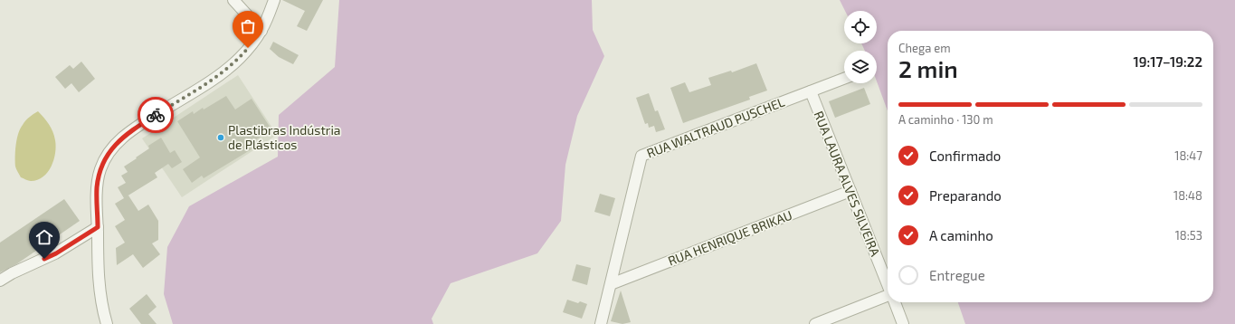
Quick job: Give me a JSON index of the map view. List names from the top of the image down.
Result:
{
  "streets": {
    "street": ["RUA WALTRAUD PUSCHEL", "RUA LAURA ALVES SILVEIRA", "RUA HENRIQUE BRIKAU"]
  },
  "crossings": [
    ["RUA WALTRAUD PUSCHEL", "RUA LAURA ALVES SILVEIRA"],
    ["RUA WALTRAUD PUSCHEL", "RUA HENRIQUE BRIKAU"],
    ["RUA LAURA ALVES SILVEIRA", "RUA HENRIQUE BRIKAU"]
  ],
  "places": ["Plastibras Indústria de Plásticos"],
  "page": {
    "heading": ["2 min", "Chega em", "19:17–19:22"],
    "bar": "A caminho · 130 m",
    "list": [
      ["Confirmado", "18:47"],
      ["Preparando", "18:48"],
      ["A caminho", "18:53"],
      "Entregue"
    ]
  }
}
